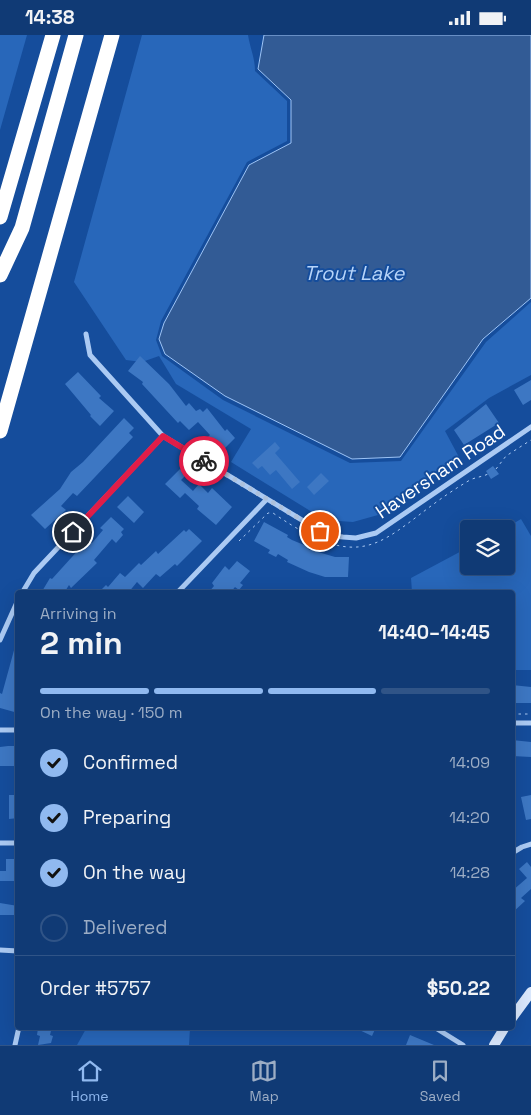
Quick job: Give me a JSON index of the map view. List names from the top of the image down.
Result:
{
  "streets": {
    "street": ["Haversham Road"]
  },
  "water": ["Trout Lake"],
  "page": {
    "status": "14:38",
    "heading": ["2 min", "Arriving in", "14:40–14:45"],
    "panel": ["Order #5757", "$50.22"],
    "bar": "On the way · 150 m",
    "list": [
      ["Confirmed", "14:09"],
      ["Preparing", "14:20"],
      ["On the way", "14:28"],
      "Delivered"
    ],
    "tabs": ["Home", "Map", "Saved"]
  }
}
